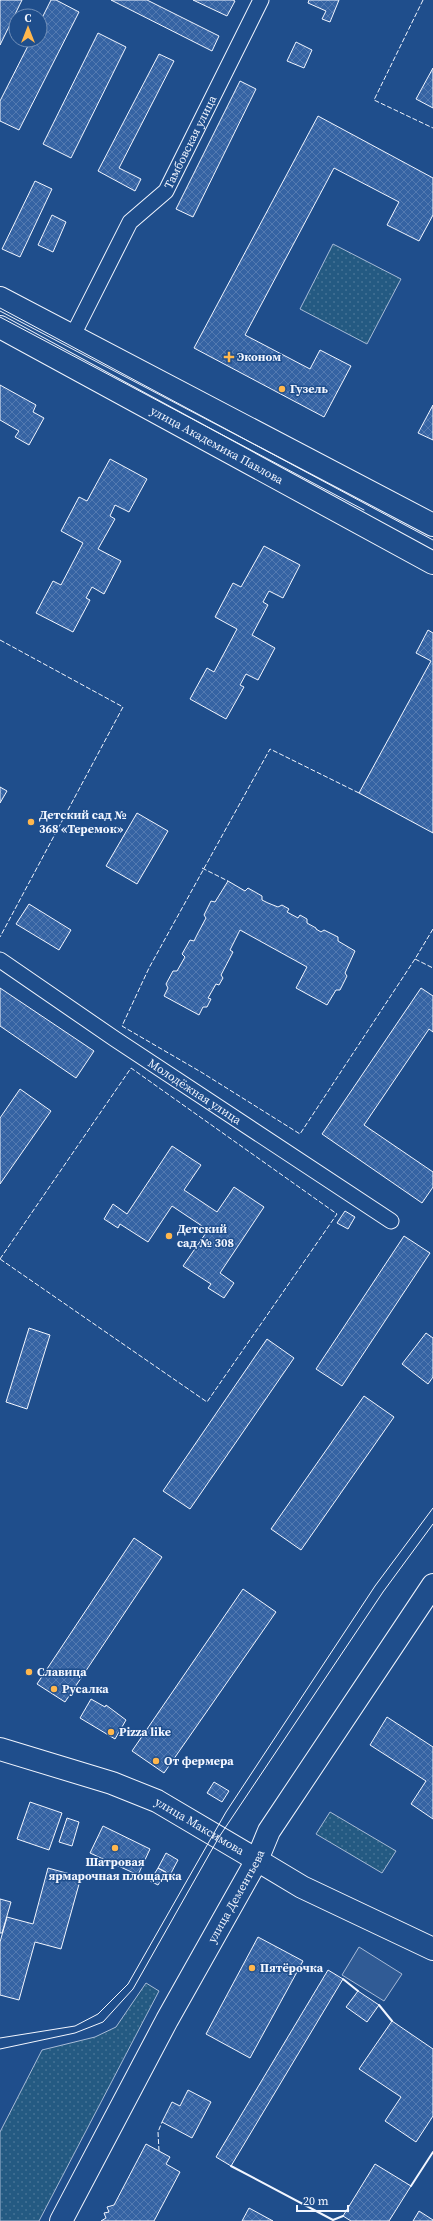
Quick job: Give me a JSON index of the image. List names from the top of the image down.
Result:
{
  "streets": {
    "main road": ["улица Академика Павлова", "улица Максимова", "улица Дементьева"],
    "street": ["Тамбовская улица", "Молодёжная улица"]
  },
  "crossings": [
    ["улица Максимова", "улица Дементьева"]
  ],
  "places": {
    "health": ["Эконом"],
    "other": [
      "Гузель",
      "Детский сад № 368 «Теремок»",
      "Детский сад № 308",
      "Славица",
      "Русалка",
      "Pizza like",
      "От фермера",
      "Шатровая ярмарочная площадка",
      "Пятёрочка"
    ]
  },
  "scale_bar": "20 m",
  "north": "top"
}
